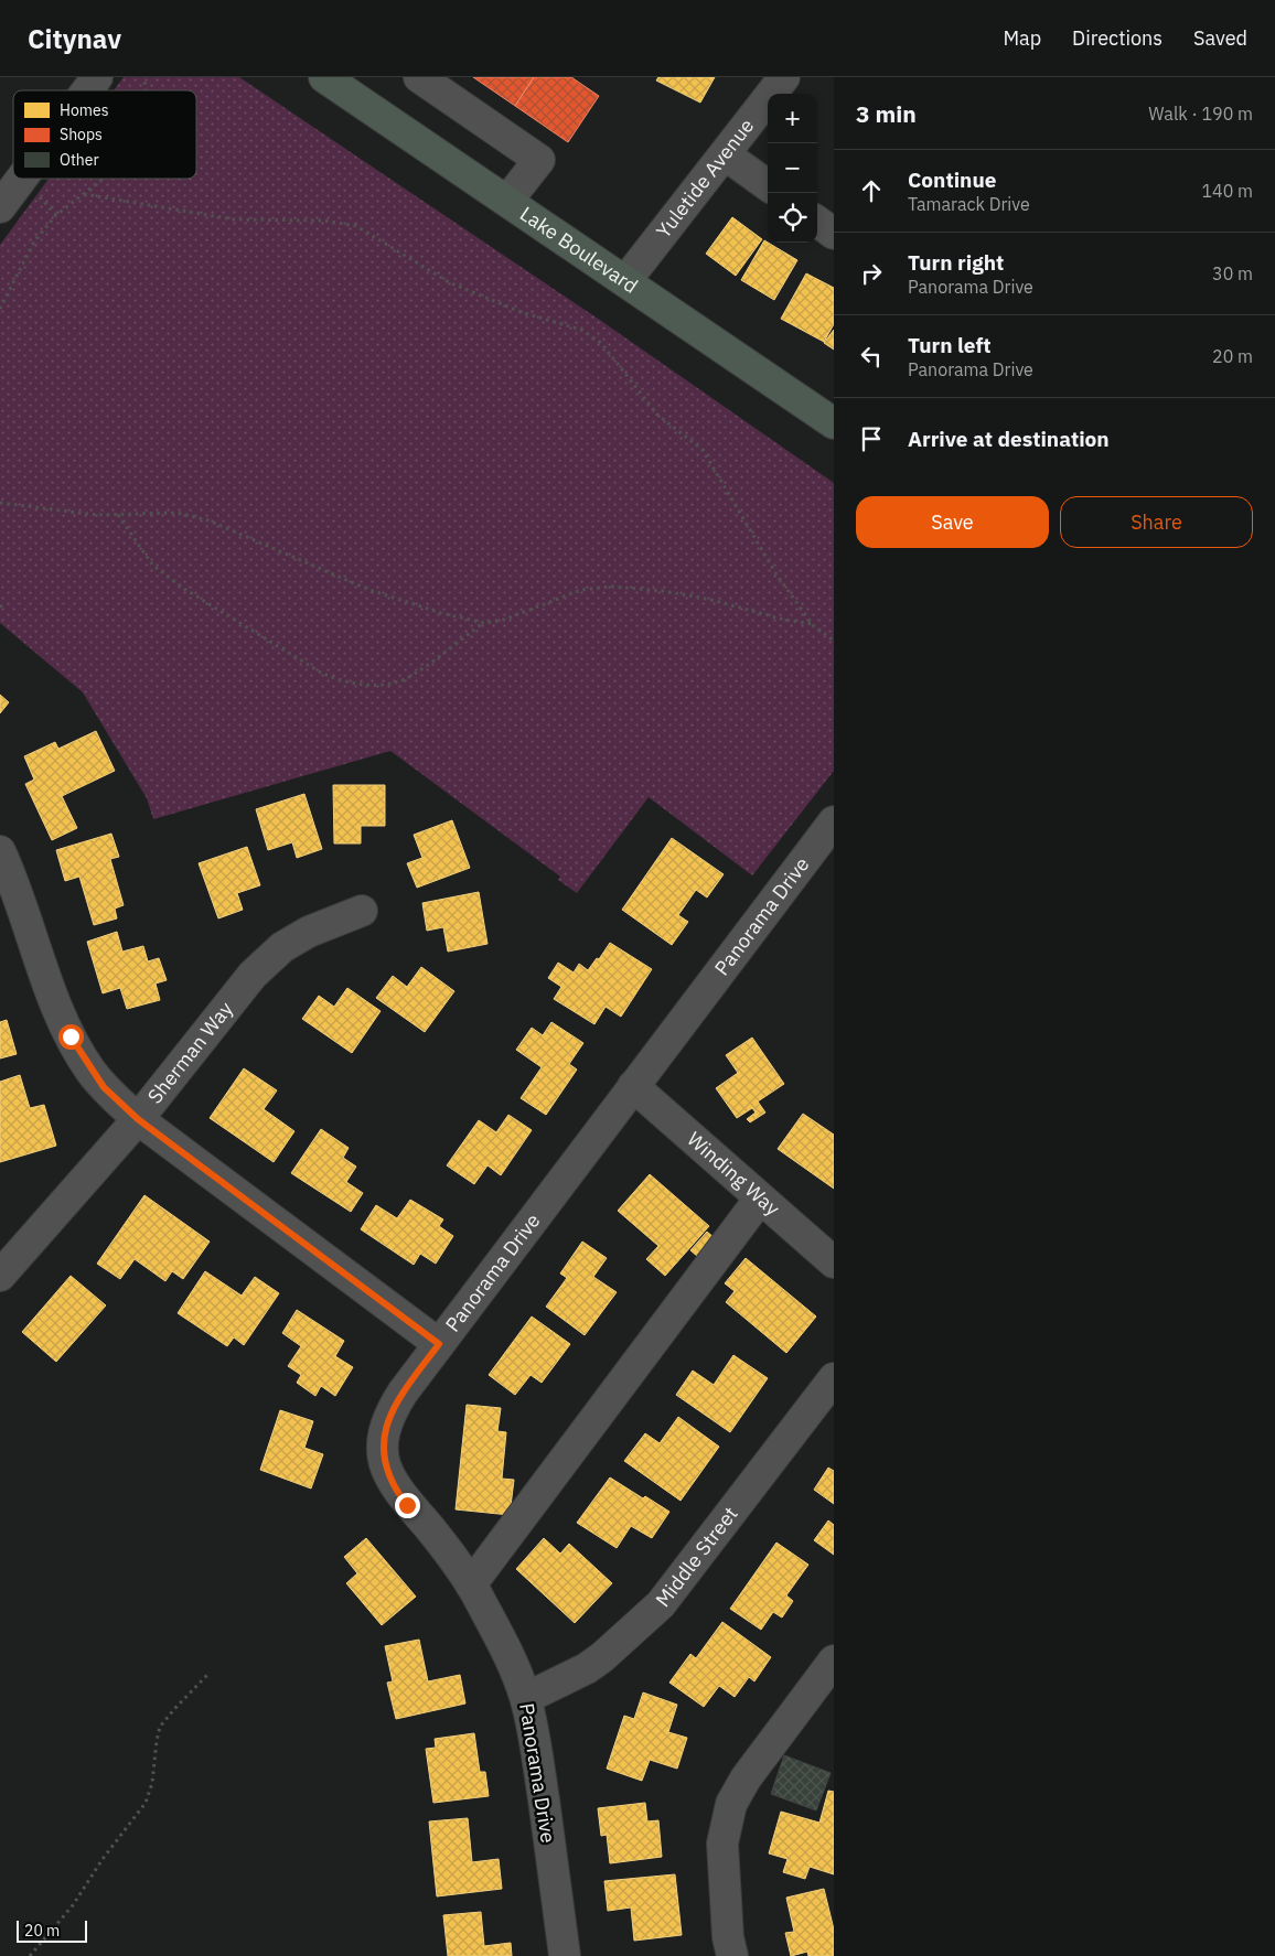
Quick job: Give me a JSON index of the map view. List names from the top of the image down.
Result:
{
  "streets": {
    "main road": ["Lake Boulevard"],
    "street": [
      "Yuletide Avenue",
      "Panorama Drive",
      "Sherman Way",
      "Winding Way",
      "Middle Street"
    ]
  },
  "crossings": [
    ["Yuletide Avenue", "Lake Boulevard"],
    ["Panorama Drive", "Winding Way"],
    ["Panorama Drive", "Middle Street"]
  ],
  "legend": ["Homes", "Shops", "Other"],
  "scale_bar": "20 m",
  "page": {
    "header": "Citynav",
    "nav": ["Map", "Directions", "Saved"],
    "heading": ["3 min", "Walk · 190 m"],
    "map_buttons": ["+", "−"],
    "list": [
      ["Continue", "Tamarack Drive", "140 m"],
      ["Turn right", "Panorama Drive", "30 m"],
      ["Turn left", "Panorama Drive", "20 m"],
      "Arrive at destination"
    ],
    "buttons": ["Save", "Share"],
    "scale": "20 m"
  }
}
